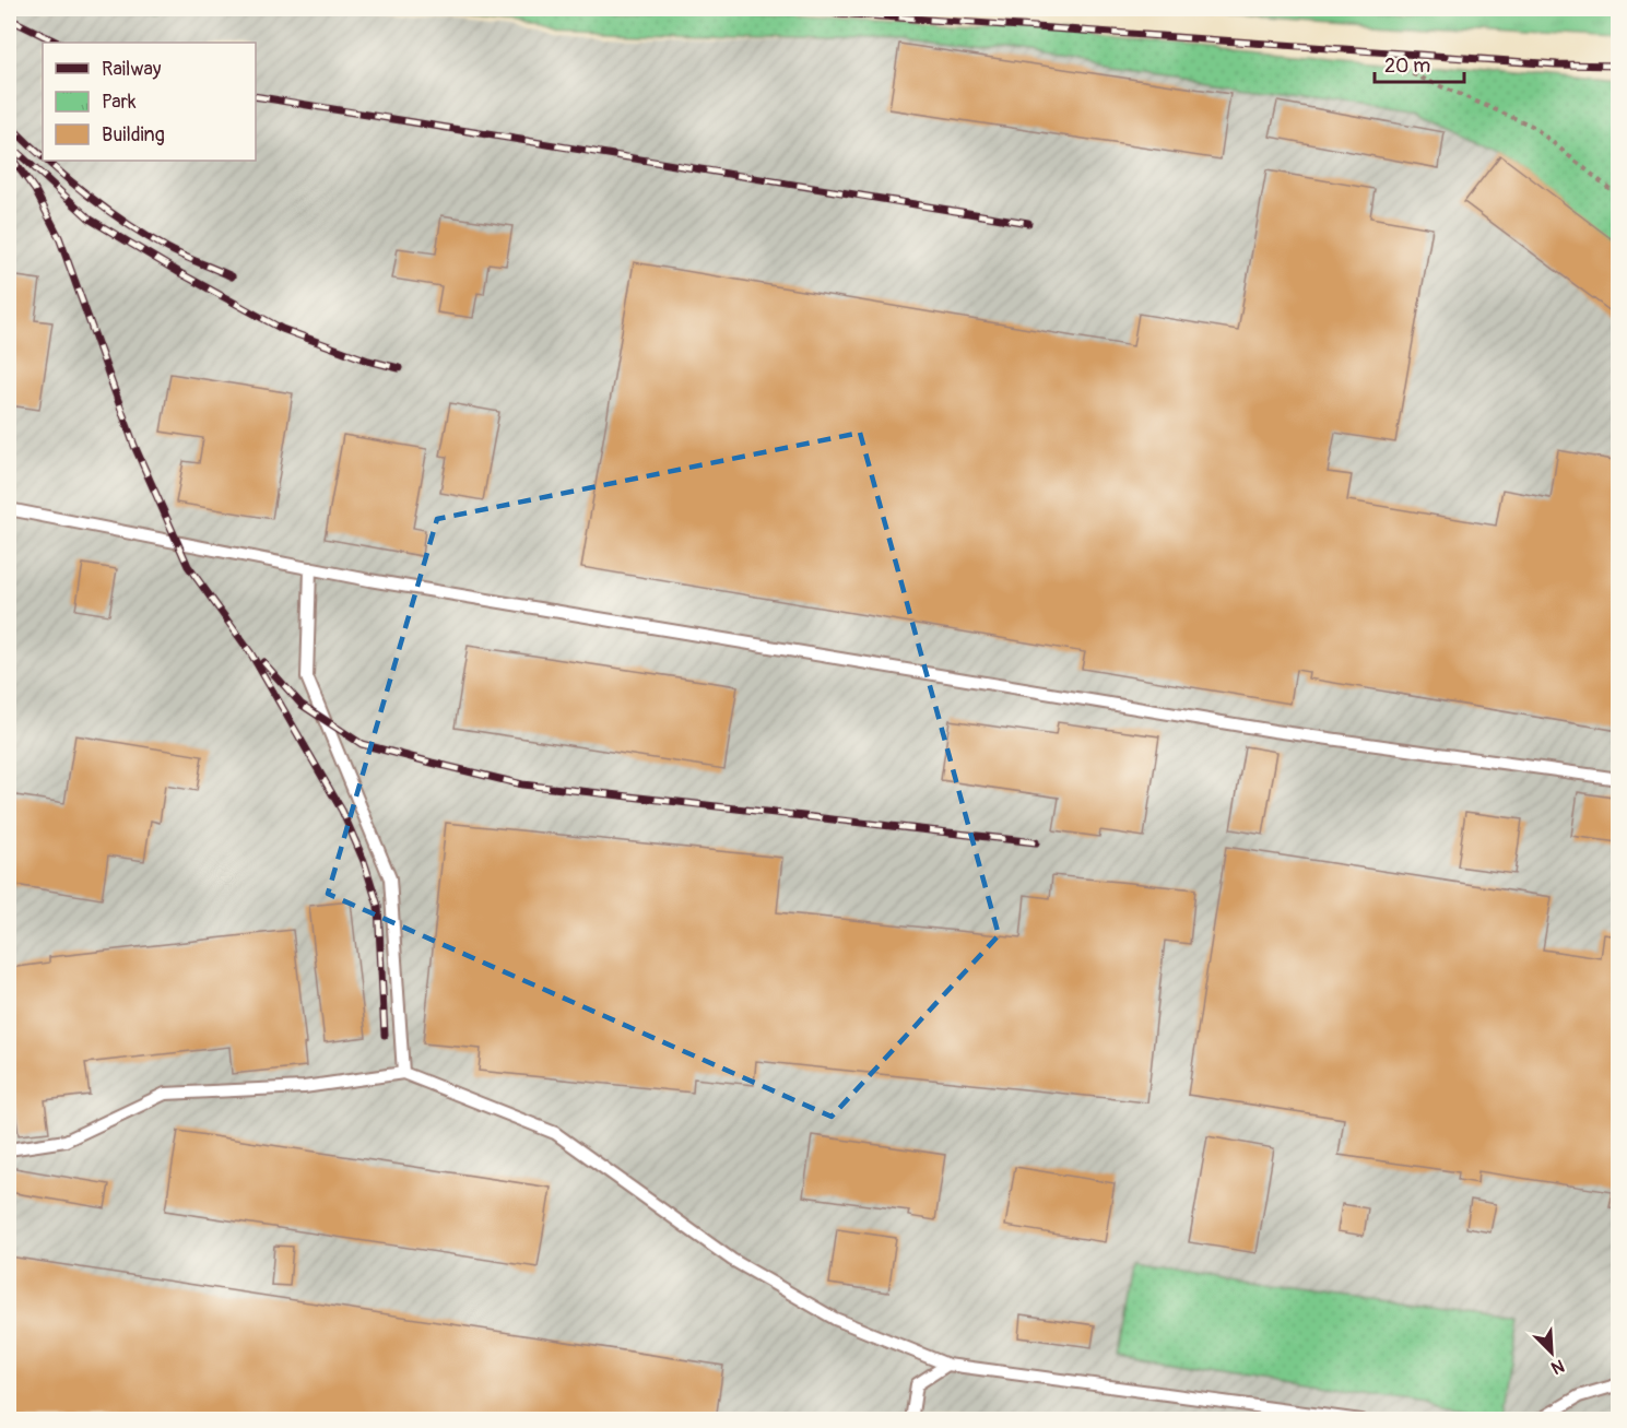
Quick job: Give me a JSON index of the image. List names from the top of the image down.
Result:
{
  "legend": ["Railway", "Park", "Building"],
  "scale_bar": "20 m",
  "north": "bottom right"
}
